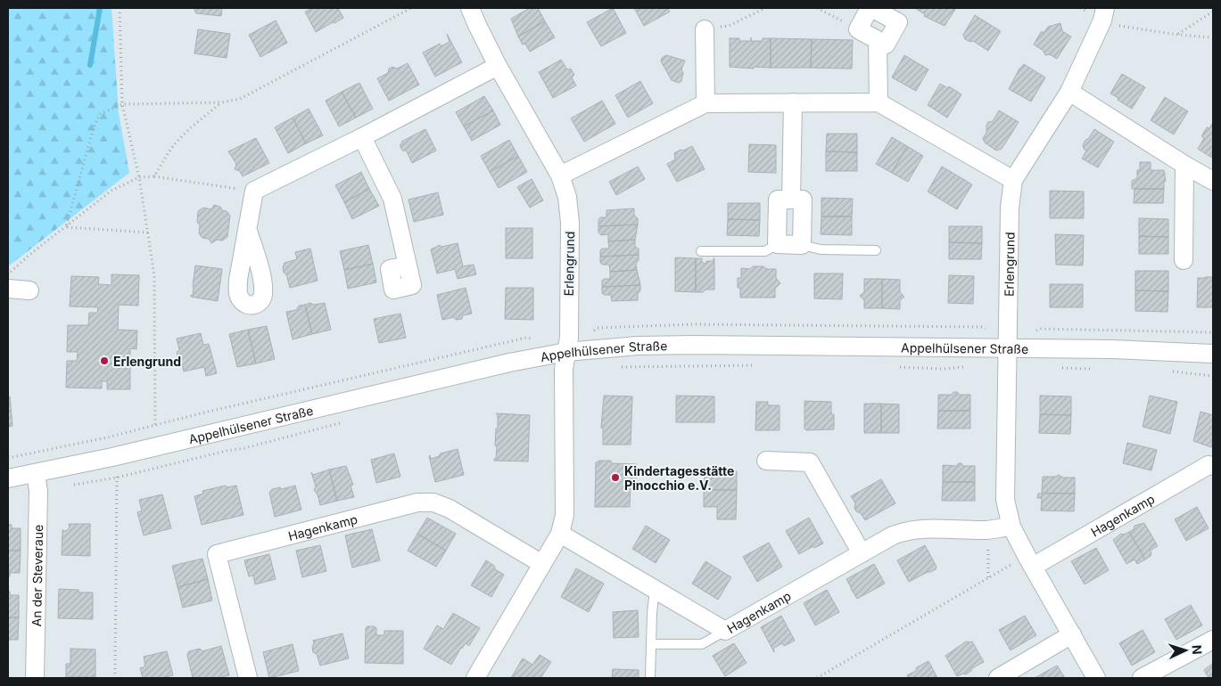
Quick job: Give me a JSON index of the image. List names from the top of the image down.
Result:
{
  "streets": {
    "street": [
      "Erlengrund",
      "Appelhülsener Straße",
      "Hagenkamp",
      "An der Steveraue"
    ]
  },
  "crossings": [
    ["Erlengrund", "Appelhülsener Straße"],
    ["Appelhülsener Straße", "An der Steveraue"]
  ],
  "places": ["Erlengrund", "Kindertagesstätte Pinocchio e.V."],
  "north": "right"
}
